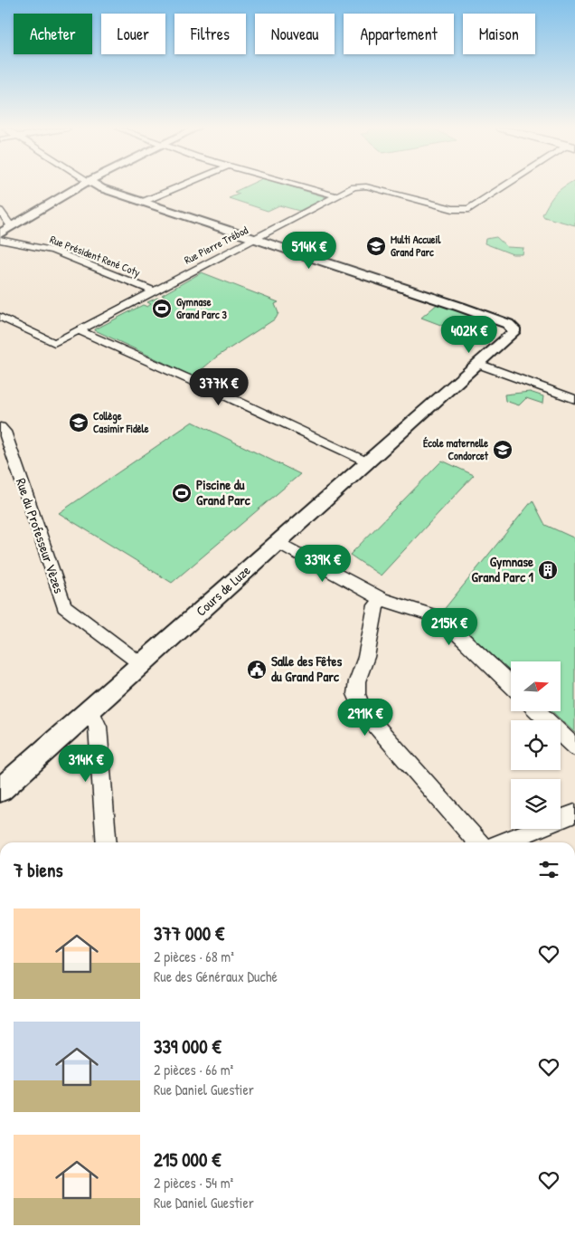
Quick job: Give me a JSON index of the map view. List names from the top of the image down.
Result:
{
  "streets": {
    "street": [
      "Rue Pierre Trébod",
      "Rue Président René Coty",
      "Rue du Professeur Vèzes",
      "Cours de Luze"
    ]
  },
  "crossings": [
    ["Rue Pierre Trébod", "Rue Président René Coty"],
    ["Rue Pierre Trébod", "Cours de Luze"],
    ["Rue du Professeur Vèzes", "Cours de Luze"]
  ],
  "places": {
    "school or university": ["Multi Accueil Grand Parc", "Collège Casimir Fidèle", "École maternelle Condorcet"],
    "sports": ["Gymnase Grand Parc 3", "Piscine du Grand Parc"],
    "building": ["Gymnase Grand Parc 1"],
    "public building": ["Salle des Fêtes du Grand Parc"]
  },
  "north": "right",
  "page": {
    "chip": [
      "Acheter",
      "Louer",
      "Filtres",
      "Nouveau",
      "Appartement",
      "Maison"
    ],
    "price": [
      "514K €",
      "402K €",
      "377K €",
      "339K €",
      "215K €",
      "291K €",
      "314K €"
    ],
    "heading": "7 biens",
    "list": [
      {
        "name": "377 000 €",
        "note": "2 pièces · 68 m² · Rue des Généraux Duché"
      },
      {
        "name": "339 000 €",
        "note": "2 pièces · 66 m² · Rue Daniel Guestier"
      },
      {
        "name": "215 000 €",
        "note": "2 pièces · 54 m² · Rue Daniel Guestier"
      }
    ]
  }
}
